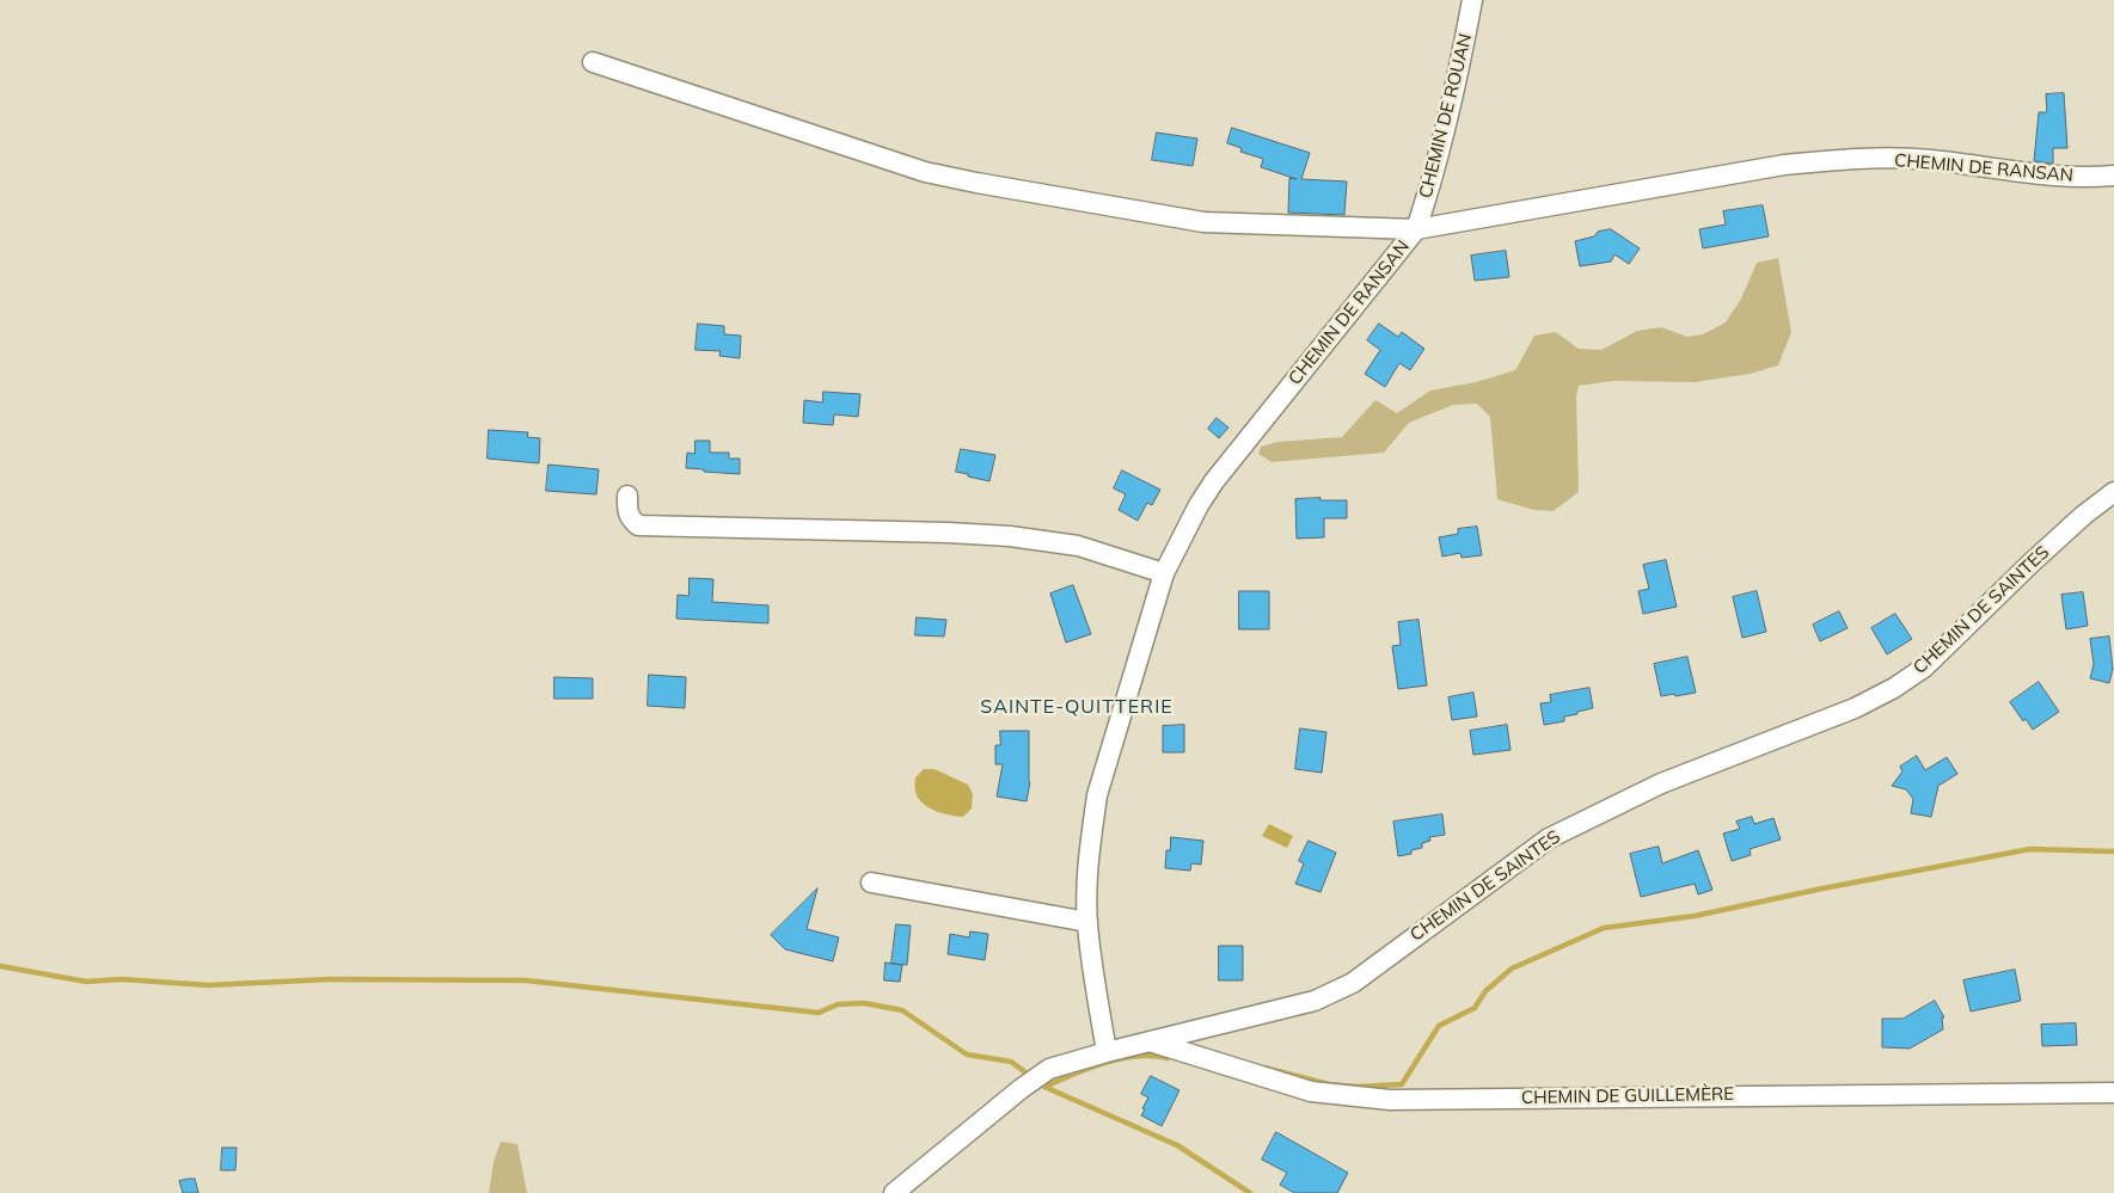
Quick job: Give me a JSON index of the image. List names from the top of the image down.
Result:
{
  "streets": {
    "street": [
      "CHEMIN DE ROUAN",
      "CHEMIN DE RANSAN",
      "CHEMIN DE SAINTES",
      "CHEMIN DE GUILLEMÈRE"
    ]
  },
  "crossings": [
    ["CHEMIN DE ROUAN", "CHEMIN DE RANSAN"],
    ["CHEMIN DE RANSAN", "CHEMIN DE SAINTES"],
    ["CHEMIN DE SAINTES", "CHEMIN DE GUILLEMÈRE"]
  ],
  "districts": ["SAINTE-QUITTERIE"]
}
